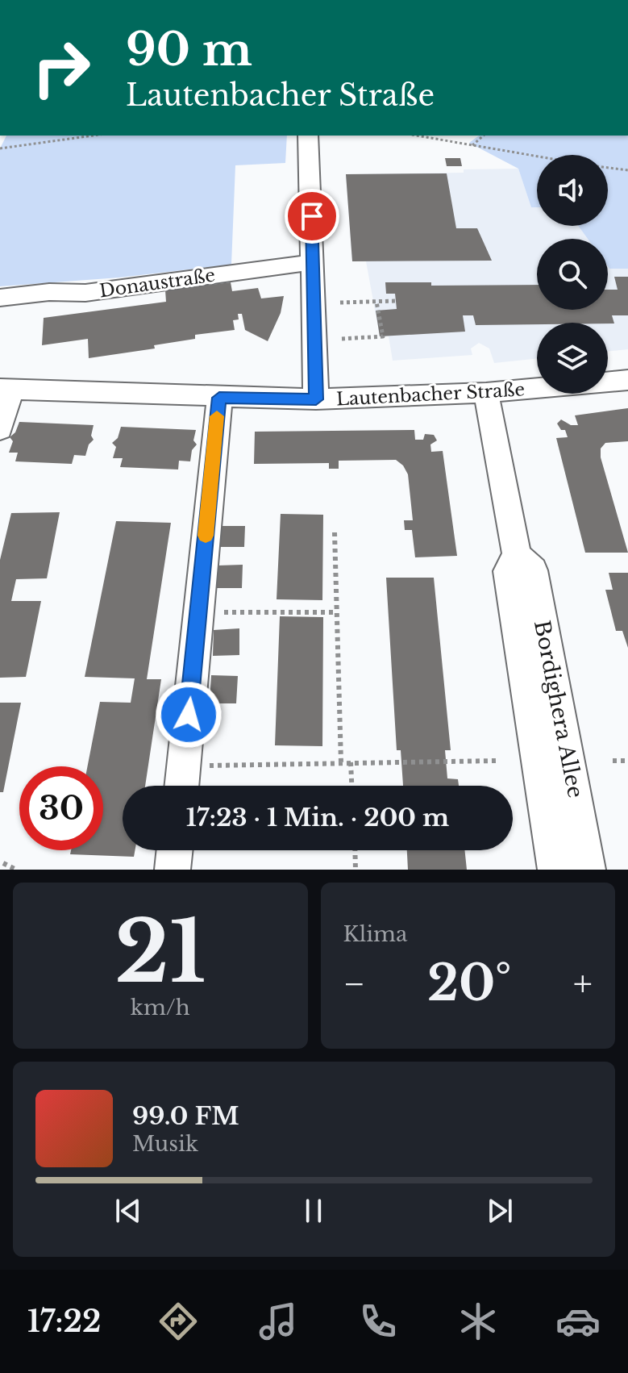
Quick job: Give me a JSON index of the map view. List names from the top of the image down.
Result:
{
  "streets": {
    "street": ["Donaustraße", "Lautenbacher Straße", "Bordighera Allee"]
  },
  "crossings": [
    ["Lautenbacher Straße", "Bordighera Allee"]
  ],
  "page": {
    "turn": ["90 m", "Lautenbacher Straße"],
    "limit": "30",
    "trip": "17:23 · 1 Min. · 200 m",
    "tile": [
      ["21", "km/h"],
      "Klima"
    ],
    "heat": ["−", "20°", "+"],
    "song": ["99.0 FM", "Musik"],
    "tabs": "17:22"
  }
}
